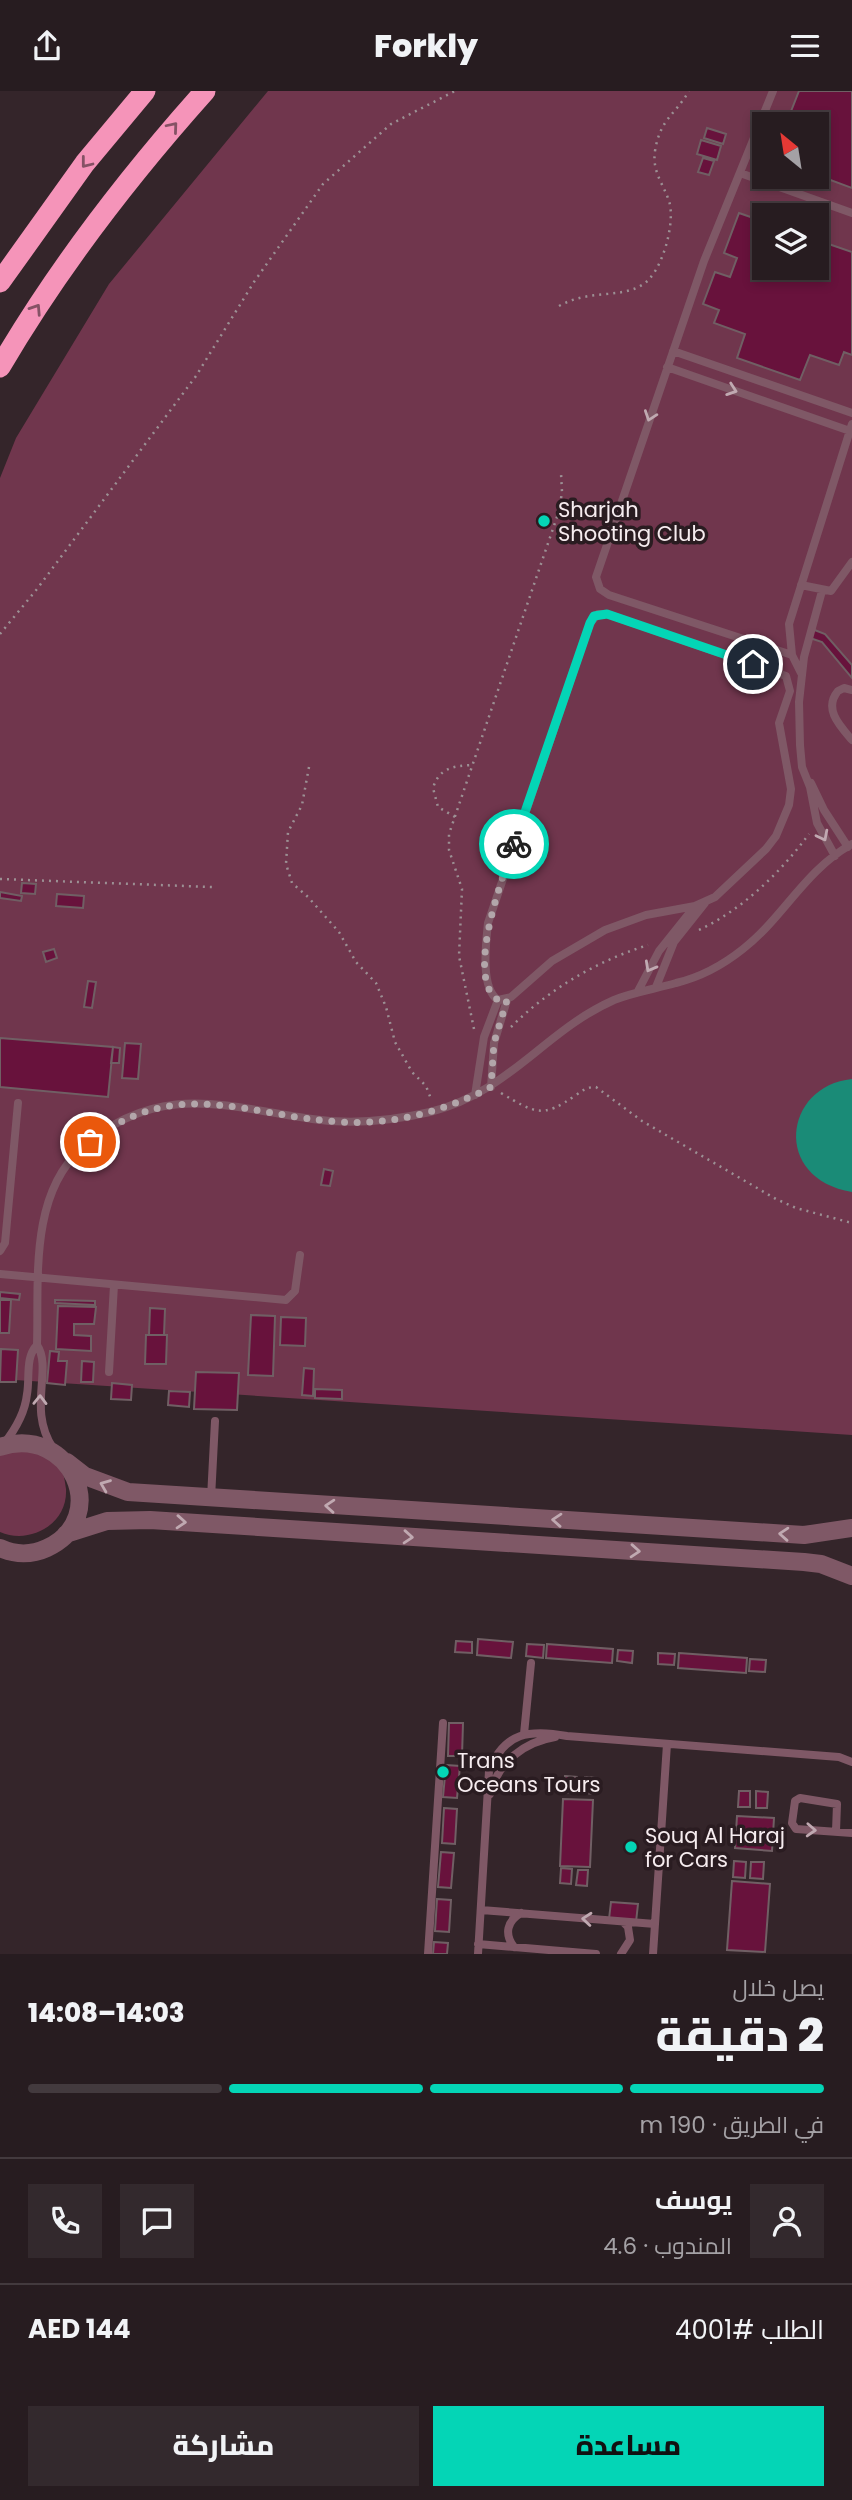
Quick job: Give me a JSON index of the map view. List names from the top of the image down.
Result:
{
  "places": ["Sharjah Shooting Club", "Trans Oceans Tours", "Souq Al Haraj for Cars"],
  "north": "top left",
  "page": {
    "header": "Forkly",
    "heading": ["2 دقيقة", "يصل خلال", "14:03–14:08"],
    "panel": [
      "يوسف",
      "المندوب · 4.6",
      "الطلب #4001",
      "AED 144"
    ],
    "bar": "في الطريق · 190 m",
    "buttons": ["مساعدة", "مشاركة"]
  }
}
